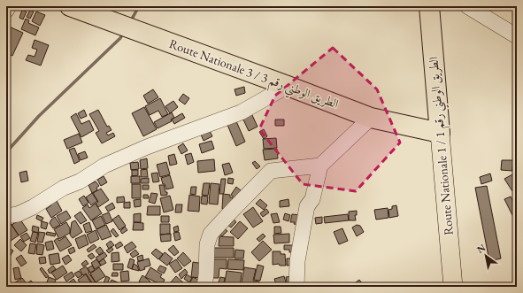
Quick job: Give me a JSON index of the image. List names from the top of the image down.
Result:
{
  "streets": {
    "highway": ["Route Nationale 3 / الطريق الوطني رقم 3", "Route Nationale 1 / الطريق الوطني رقم 1"]
  },
  "crossings": [
    ["Route Nationale 3 / الطريق الوطني رقم 3", "Route Nationale 1 / الطريق الوطني رقم 1"]
  ],
  "north": "top left"
}
